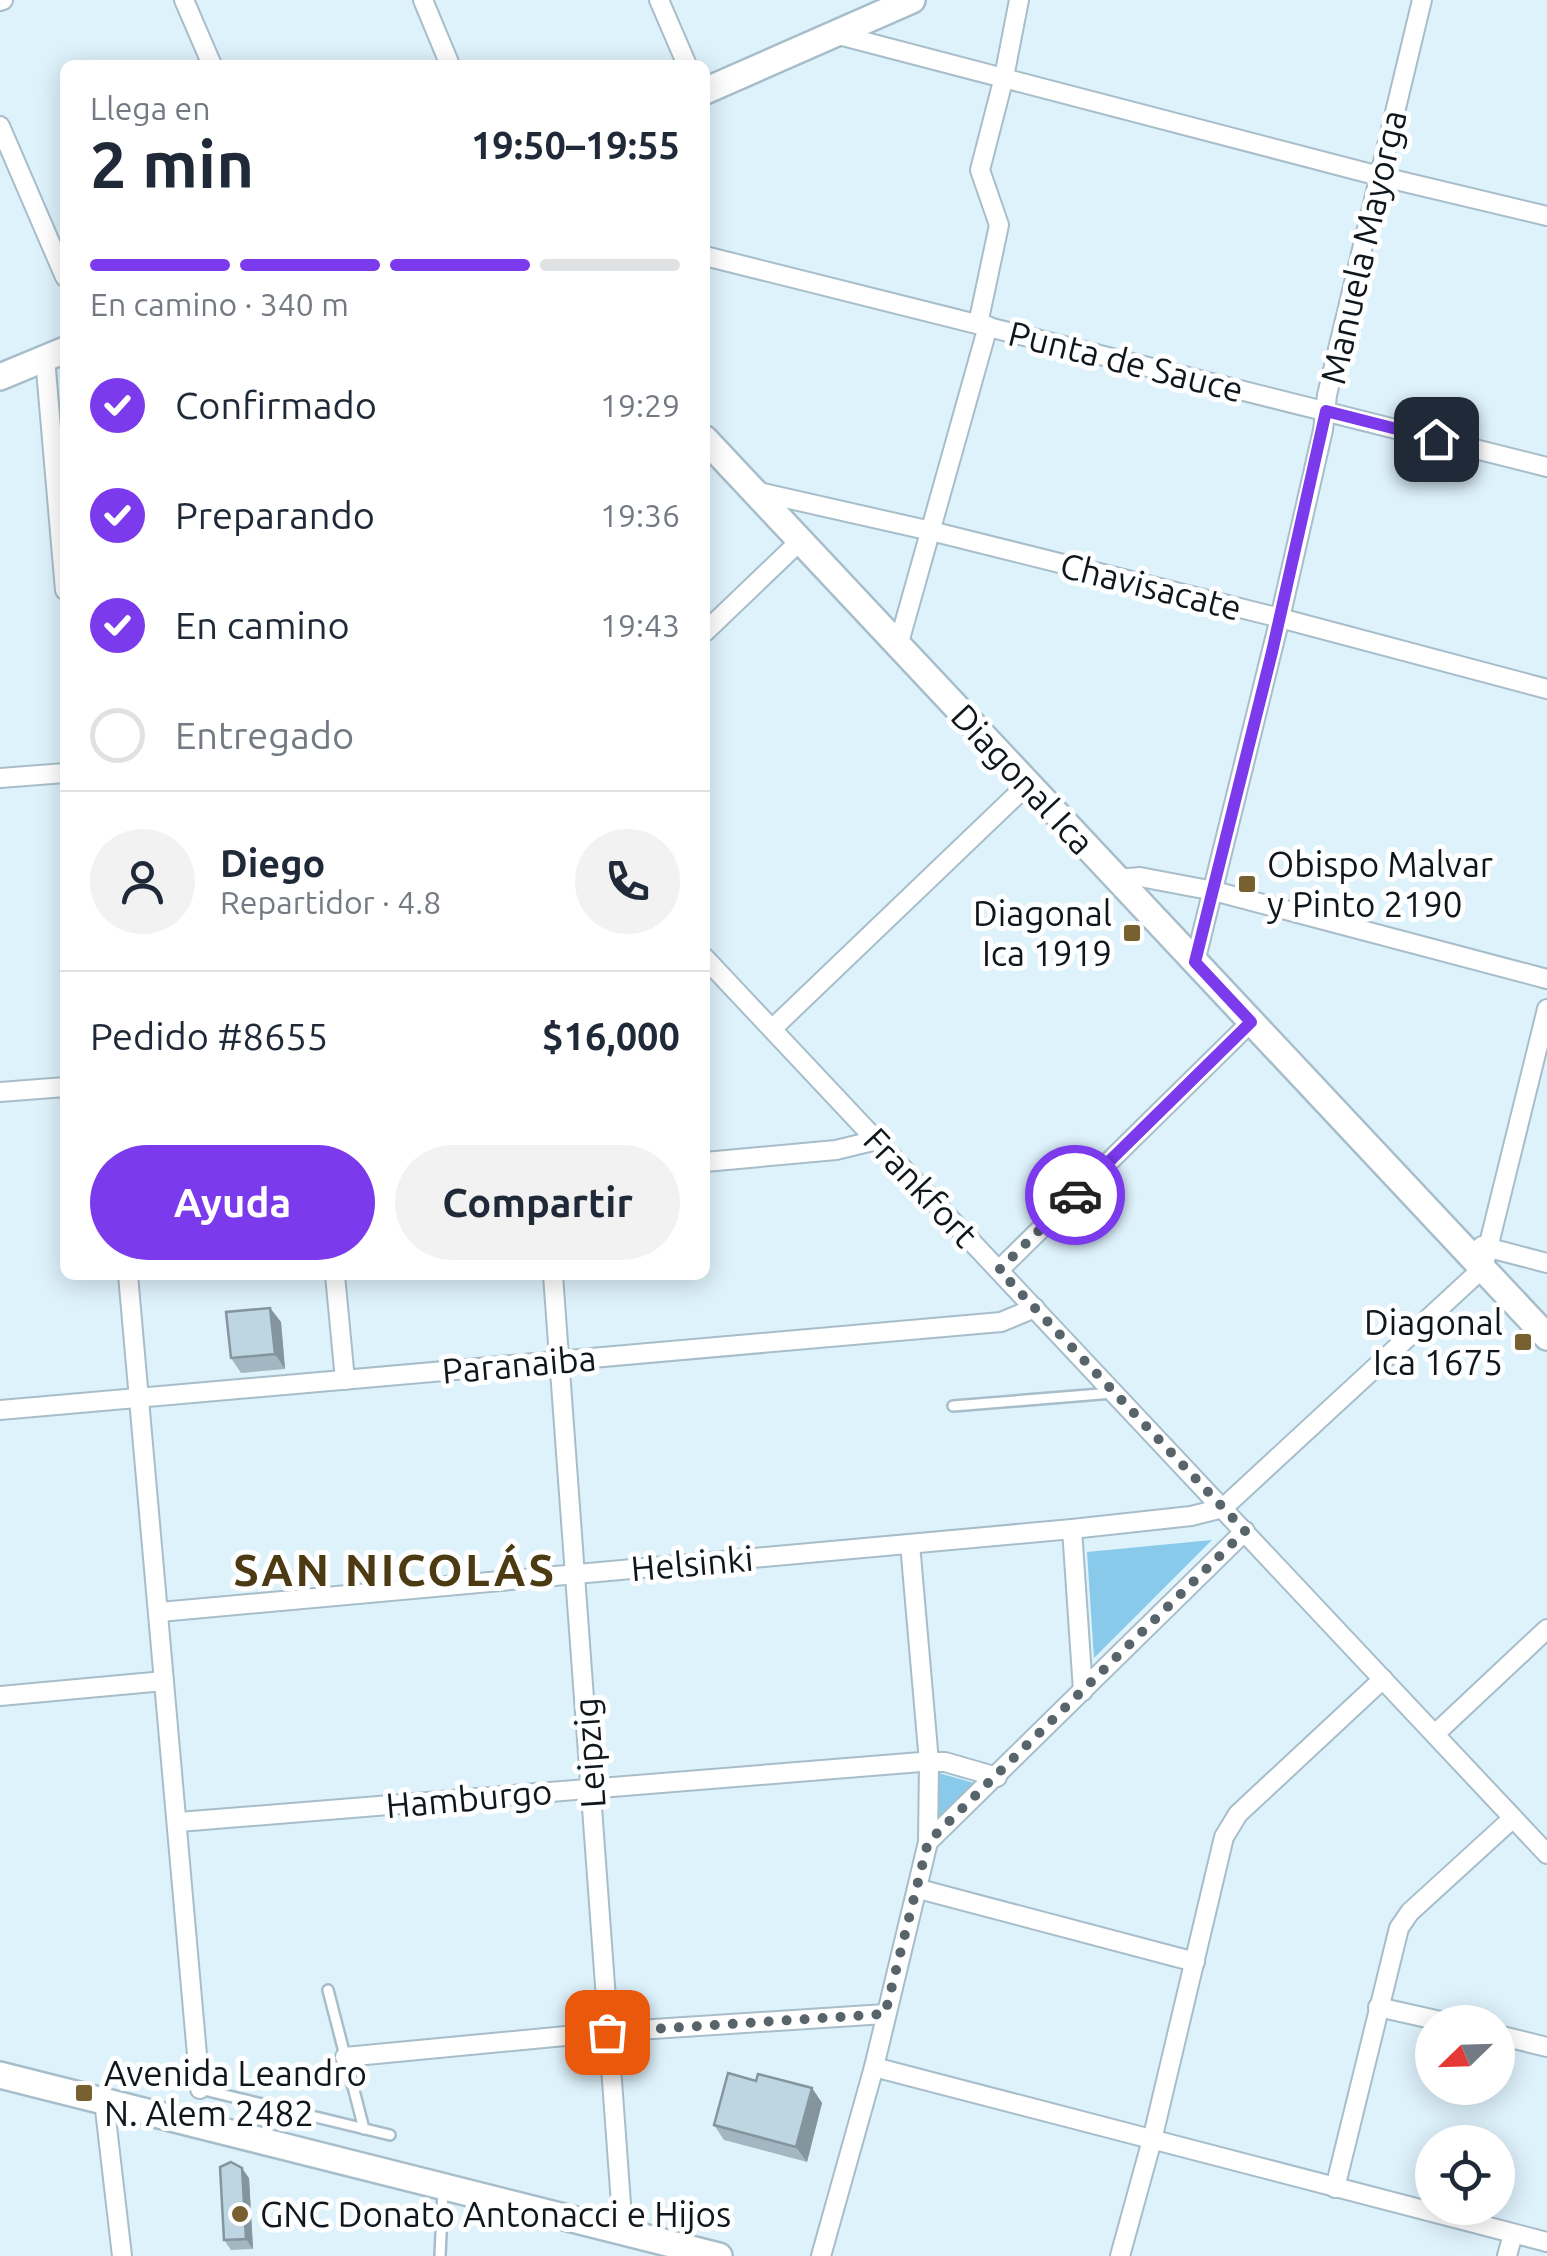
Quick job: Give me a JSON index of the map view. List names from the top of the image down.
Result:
{
  "streets": {
    "main road": ["Diagonal Ica"],
    "street": [
      "Manuela Mayorga",
      "Punta de Sauce",
      "Chavisacate",
      "Frankfort",
      "Paranaiba",
      "Helsinki",
      "Leipzig",
      "Hamburgo"
    ]
  },
  "crossings": [
    ["Manuela Mayorga", "Punta de Sauce"],
    ["Manuela Mayorga", "Chavisacate"],
    ["Manuela Mayorga", "Diagonal Ica"],
    ["Chavisacate", "Diagonal Ica"],
    ["Frankfort", "Paranaiba"],
    ["Frankfort", "Helsinki"],
    ["Paranaiba", "Leipzig"],
    ["Helsinki", "Leipzig"],
    ["Leipzig", "Hamburgo"]
  ],
  "districts": ["SAN NICOLÁS"],
  "places": {
    "transit": [
      "Obispo Malvar y Pinto 2190",
      "Diagonal Ica 1919",
      "Diagonal Ica 1675",
      "Avenida Leandro N. Alem 2482"
    ],
    "other": ["GNC Donato Antonacci e Hijos"]
  },
  "north": "bottom left",
  "page": {
    "heading": ["2 min", "Llega en", "19:50–19:55"],
    "panel": [
      "Diego",
      "Repartidor · 4.8",
      "Pedido #8655",
      "$16,000"
    ],
    "bar": "En camino · 340 m",
    "list": [
      ["Confirmado", "19:29"],
      ["Preparando", "19:36"],
      ["En camino", "19:43"],
      "Entregado"
    ],
    "buttons": ["Ayuda", "Compartir"]
  }
}
